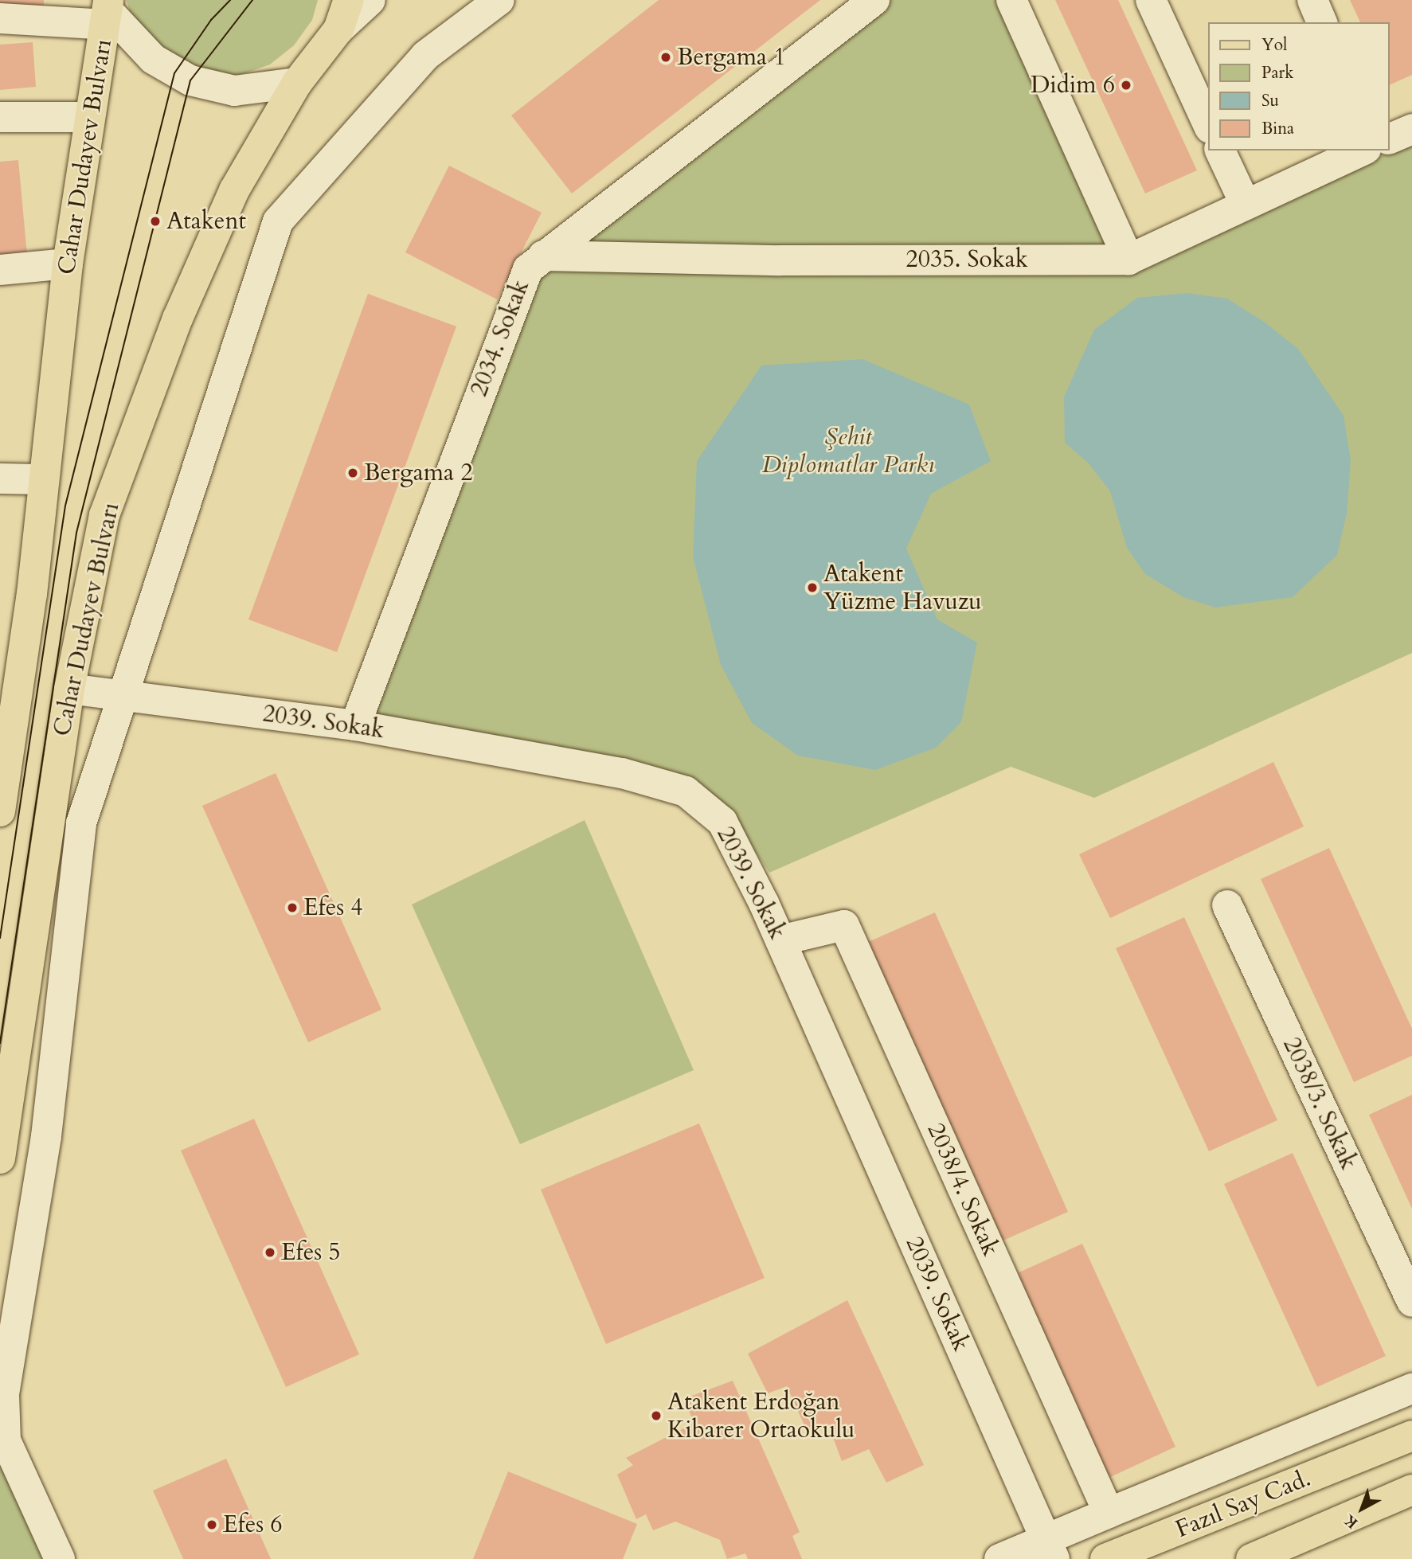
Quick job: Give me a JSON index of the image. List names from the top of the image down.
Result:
{
  "streets": {
    "main road": ["Cahar Dudayev Bulvarı", "Fazıl Say Cad."],
    "street": [
      "2035. Sokak",
      "2034. Sokak",
      "2039. Sokak",
      "2038/3. Sokak",
      "2038/4. Sokak"
    ]
  },
  "crossings": [
    ["Cahar Dudayev Bulvarı", "2039. Sokak"],
    ["2035. Sokak", "2034. Sokak"],
    ["2034. Sokak", "2039. Sokak"],
    ["2039. Sokak", "2038/4. Sokak"]
  ],
  "parks": ["Şehit Diplomatlar Parkı"],
  "places": [
    "Bergama 1",
    "Didim 6",
    "Atakent",
    "Bergama 2",
    "Atakent Yüzme Havuzu",
    "Efes 4",
    "Efes 5",
    "Atakent Erdoğan Kibarer Ortaokulu",
    "Efes 6"
  ],
  "legend": [
    "Yol",
    "Park",
    "Su",
    "Bina"
  ],
  "north": "bottom left"
}
